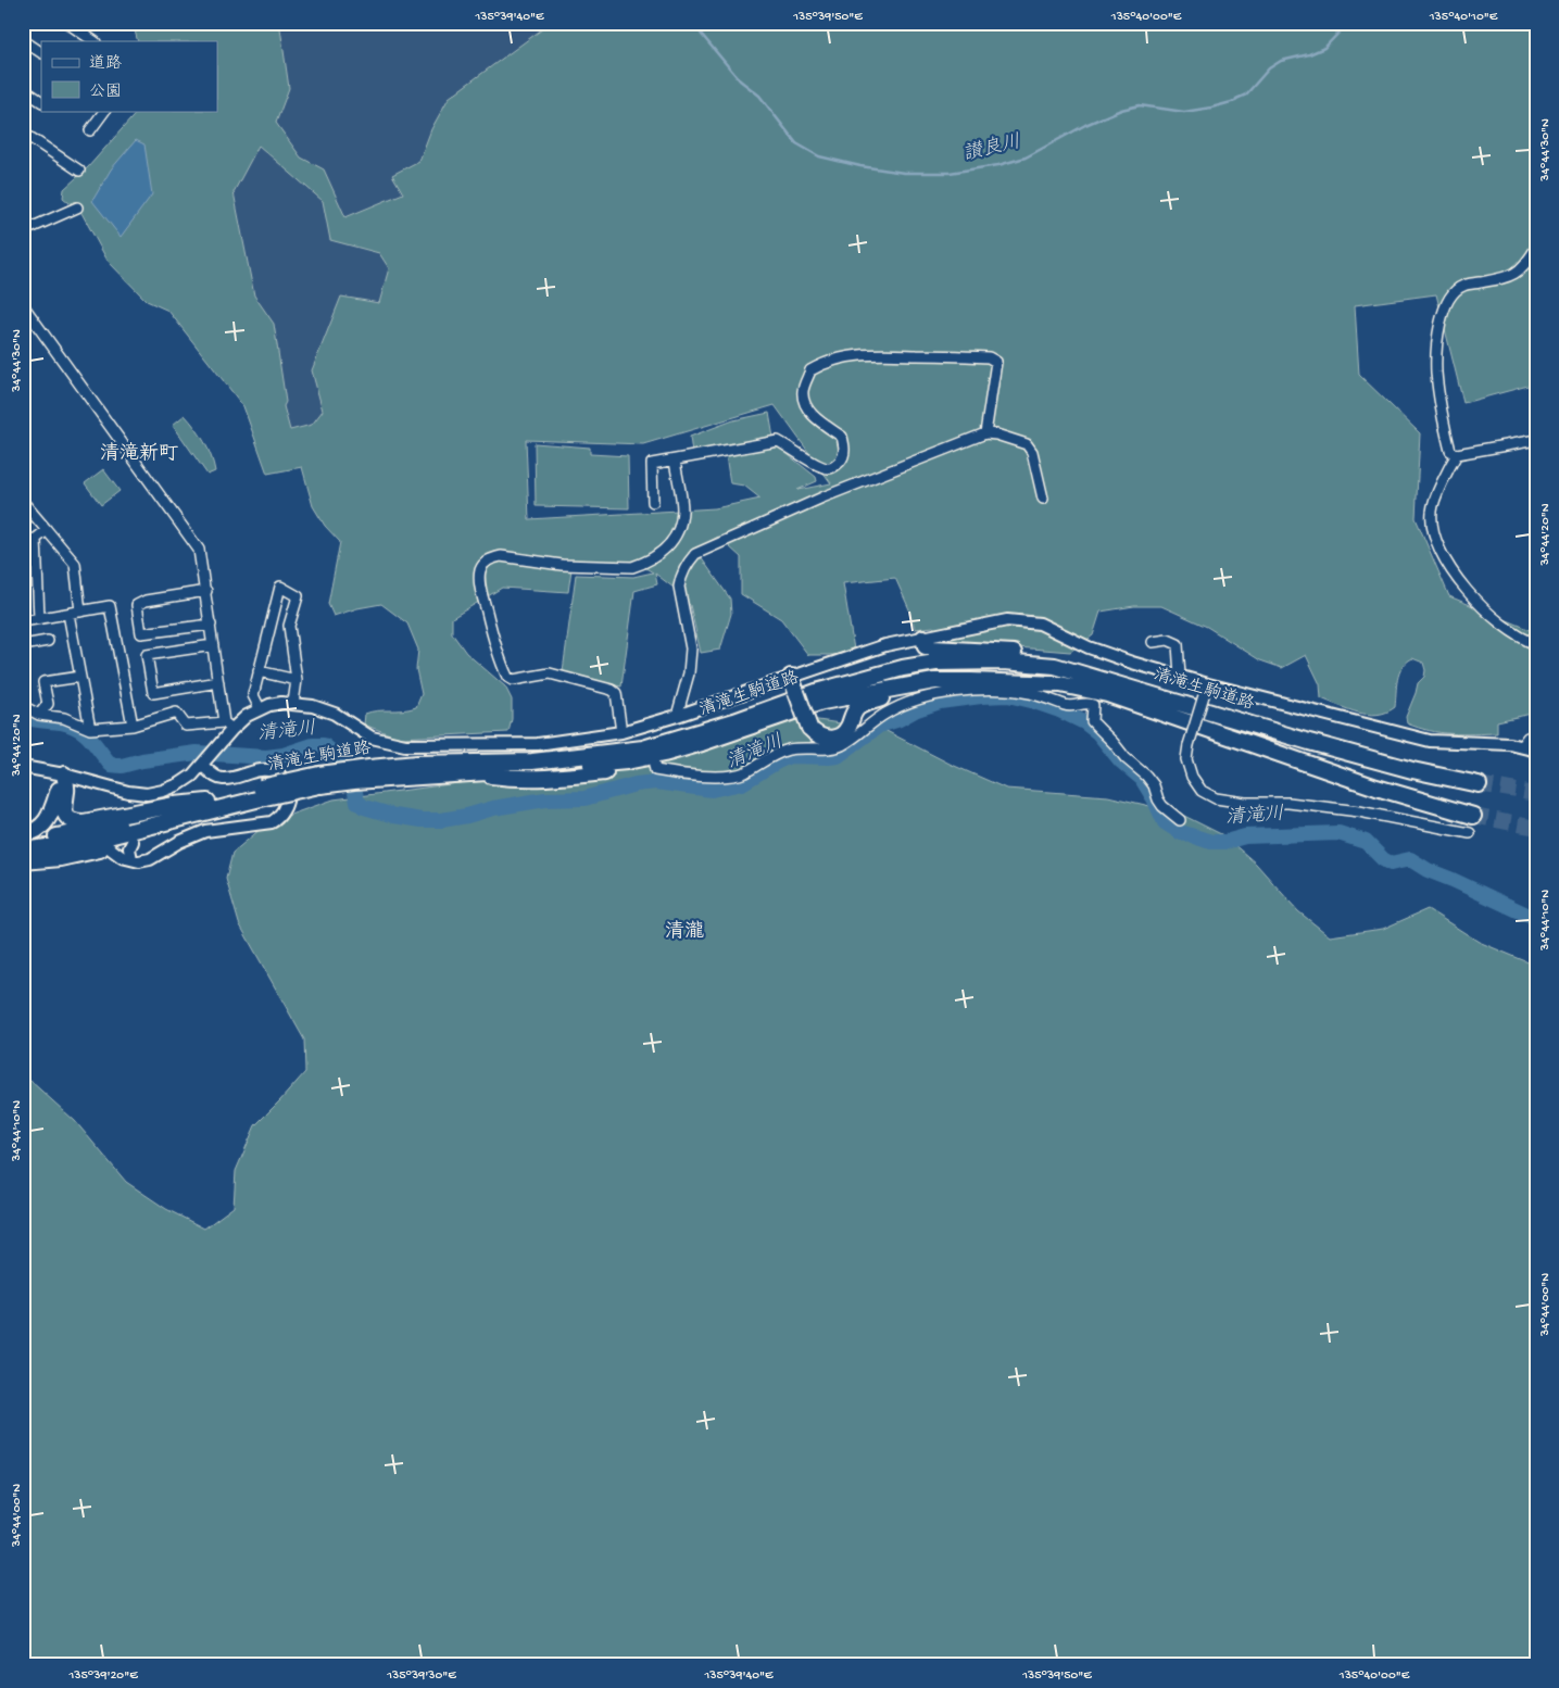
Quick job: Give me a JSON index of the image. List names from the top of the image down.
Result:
{
  "streets": {
    "highway": ["清滝生駒道路"]
  },
  "districts": ["清滝新町", "清瀧"],
  "water": ["讃良川", "清滝川"],
  "legend": ["道路", "公園"],
  "coordinates": [
    "135°39'40\"E",
    "135°39'50\"E",
    "135°40'00\"E",
    "135°40'10\"E",
    "34°44'30\"N",
    "34°44'20\"N",
    "34°44'10\"N",
    "34°44'00\"N",
    "135°39'20\"E",
    "135°39'30\"E"
  ]
}
